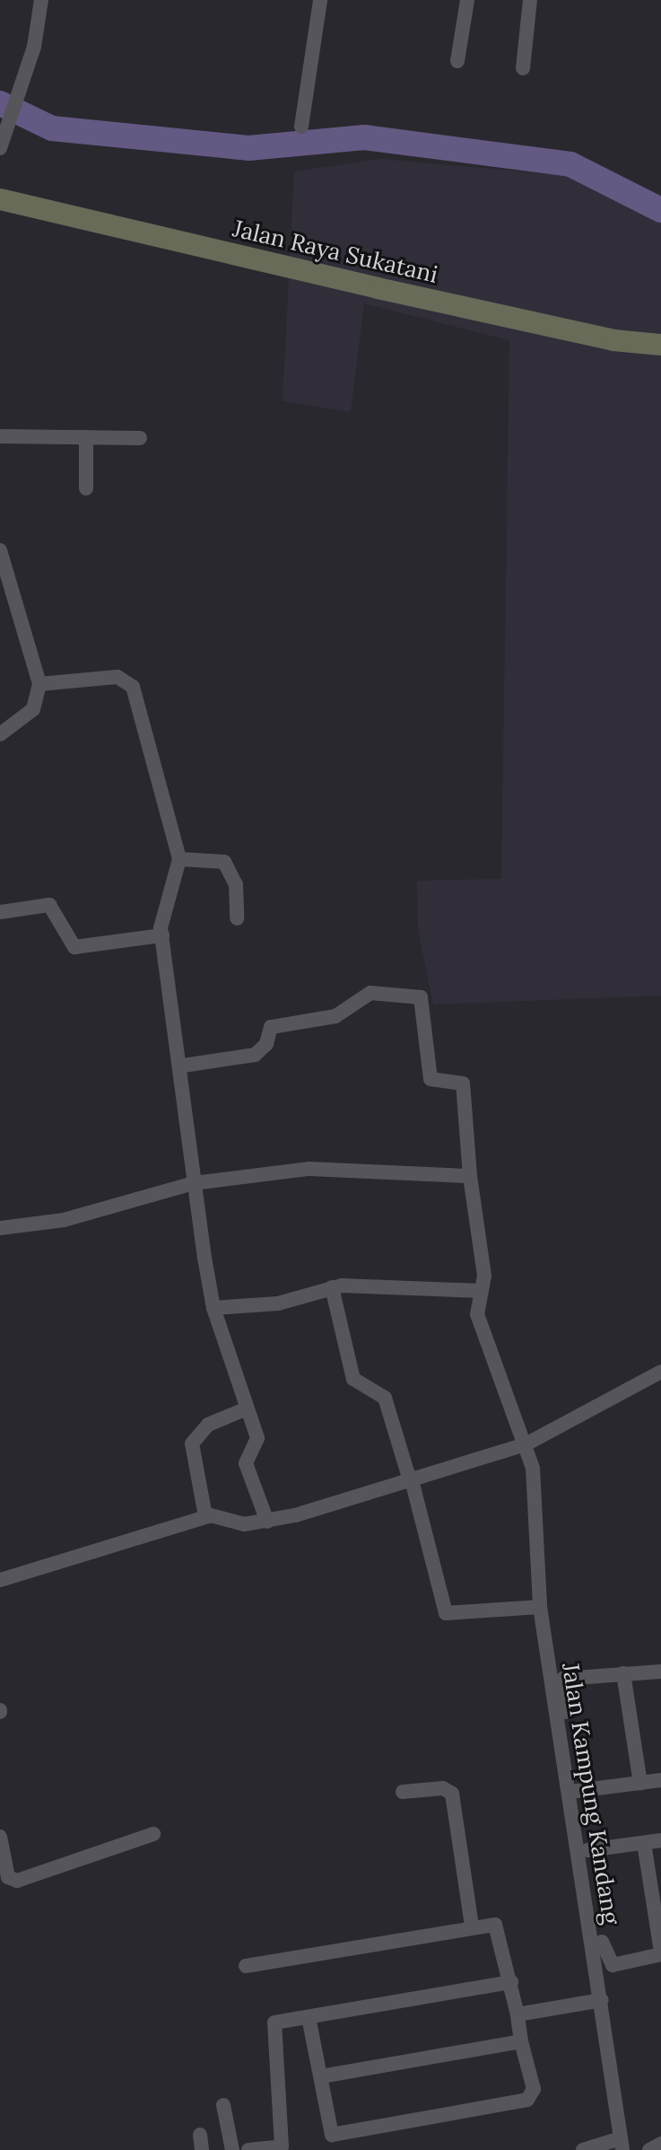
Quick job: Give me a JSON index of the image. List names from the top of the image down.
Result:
{
  "streets": {
    "main road": ["Jalan Raya Sukatani"],
    "street": ["Jalan Kampung Kandang"]
  }
}
